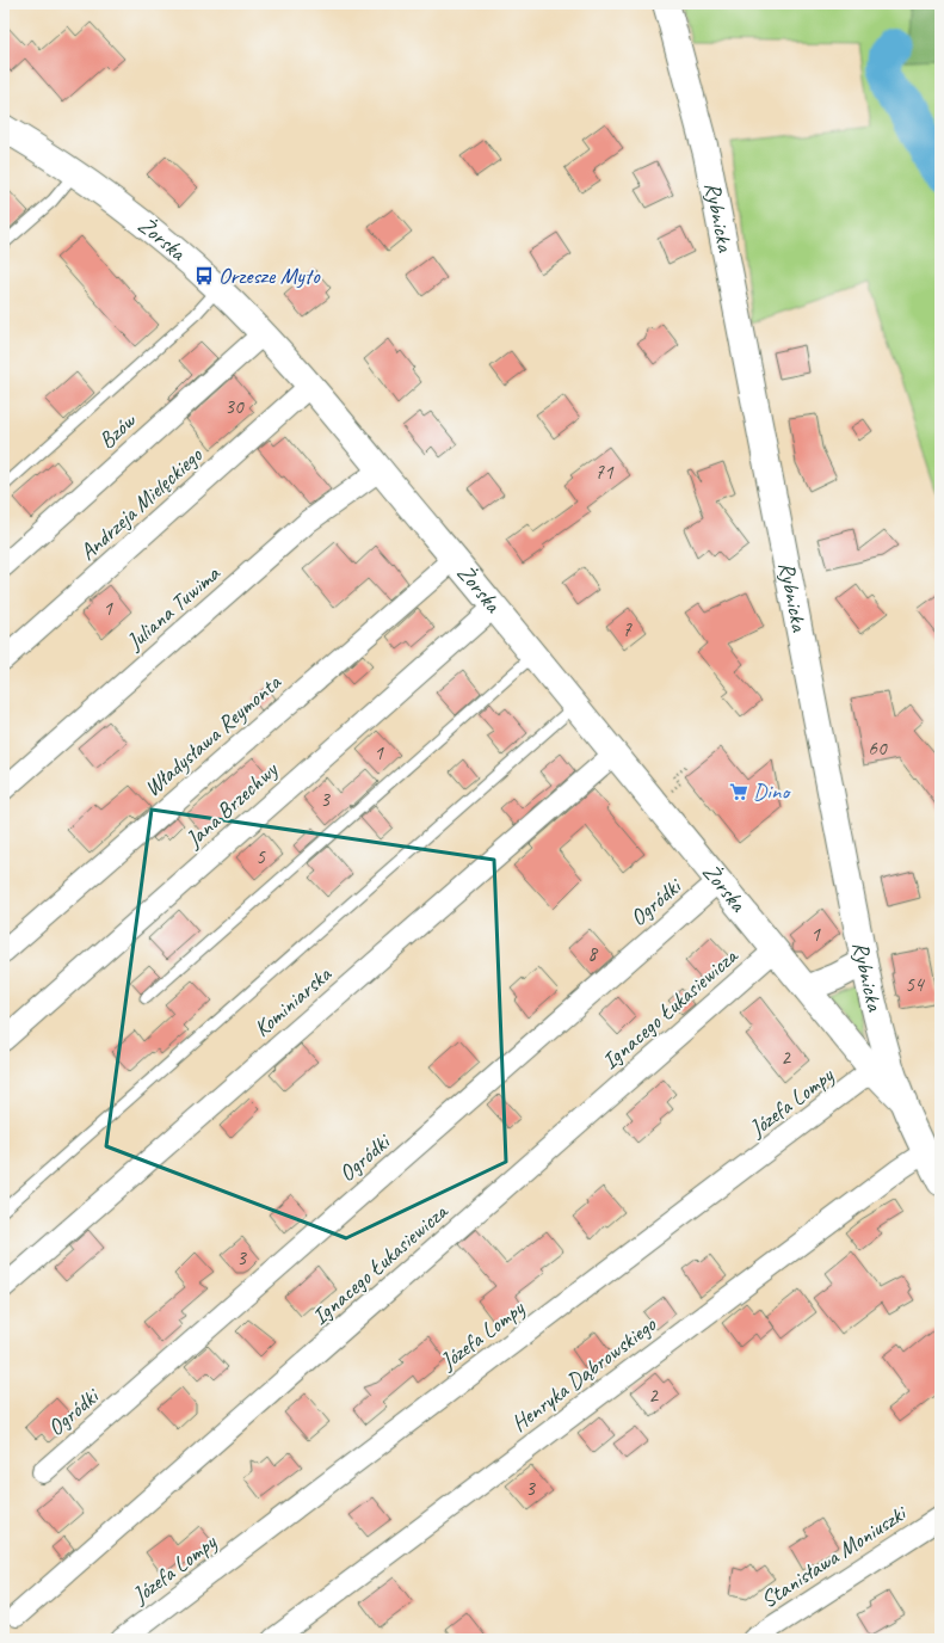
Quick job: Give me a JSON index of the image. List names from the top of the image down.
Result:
{
  "streets": {
    "street": [
      "Rybnicka",
      "Żorska",
      "Bzów",
      "Andrzeja Mielęckiego",
      "Juliana Tuwima",
      "Władysława Reymonta",
      "Jana Brzechwy",
      "Ogródki",
      "Kominiarska",
      "Ignacego Łukasiewicza",
      "Józefa Lompy",
      "Henryka Dąbrowskiego",
      "Stanisława Moniuszki"
    ]
  },
  "crossings": [
    ["Rybnicka", "Żorska"],
    ["Rybnicka", "Henryka Dąbrowskiego"],
    ["Żorska", "Bzów"],
    ["Żorska", "Andrzeja Mielęckiego"],
    ["Żorska", "Juliana Tuwima"],
    ["Żorska", "Władysława Reymonta"],
    ["Żorska", "Jana Brzechwy"],
    ["Żorska", "Ogródki"],
    ["Żorska", "Kominiarska"],
    ["Żorska", "Ignacego Łukasiewicza"],
    ["Żorska", "Józefa Lompy"]
  ],
  "places": {
    "bus stop": ["Orzesze Myto"],
    "supermarket": ["Dino"]
  },
  "house_numbers": [
    "30",
    "71",
    "1",
    "7",
    "60",
    "1",
    "3",
    "5",
    "1",
    "8",
    "54",
    "2",
    "3",
    "2",
    "3"
  ]
}
